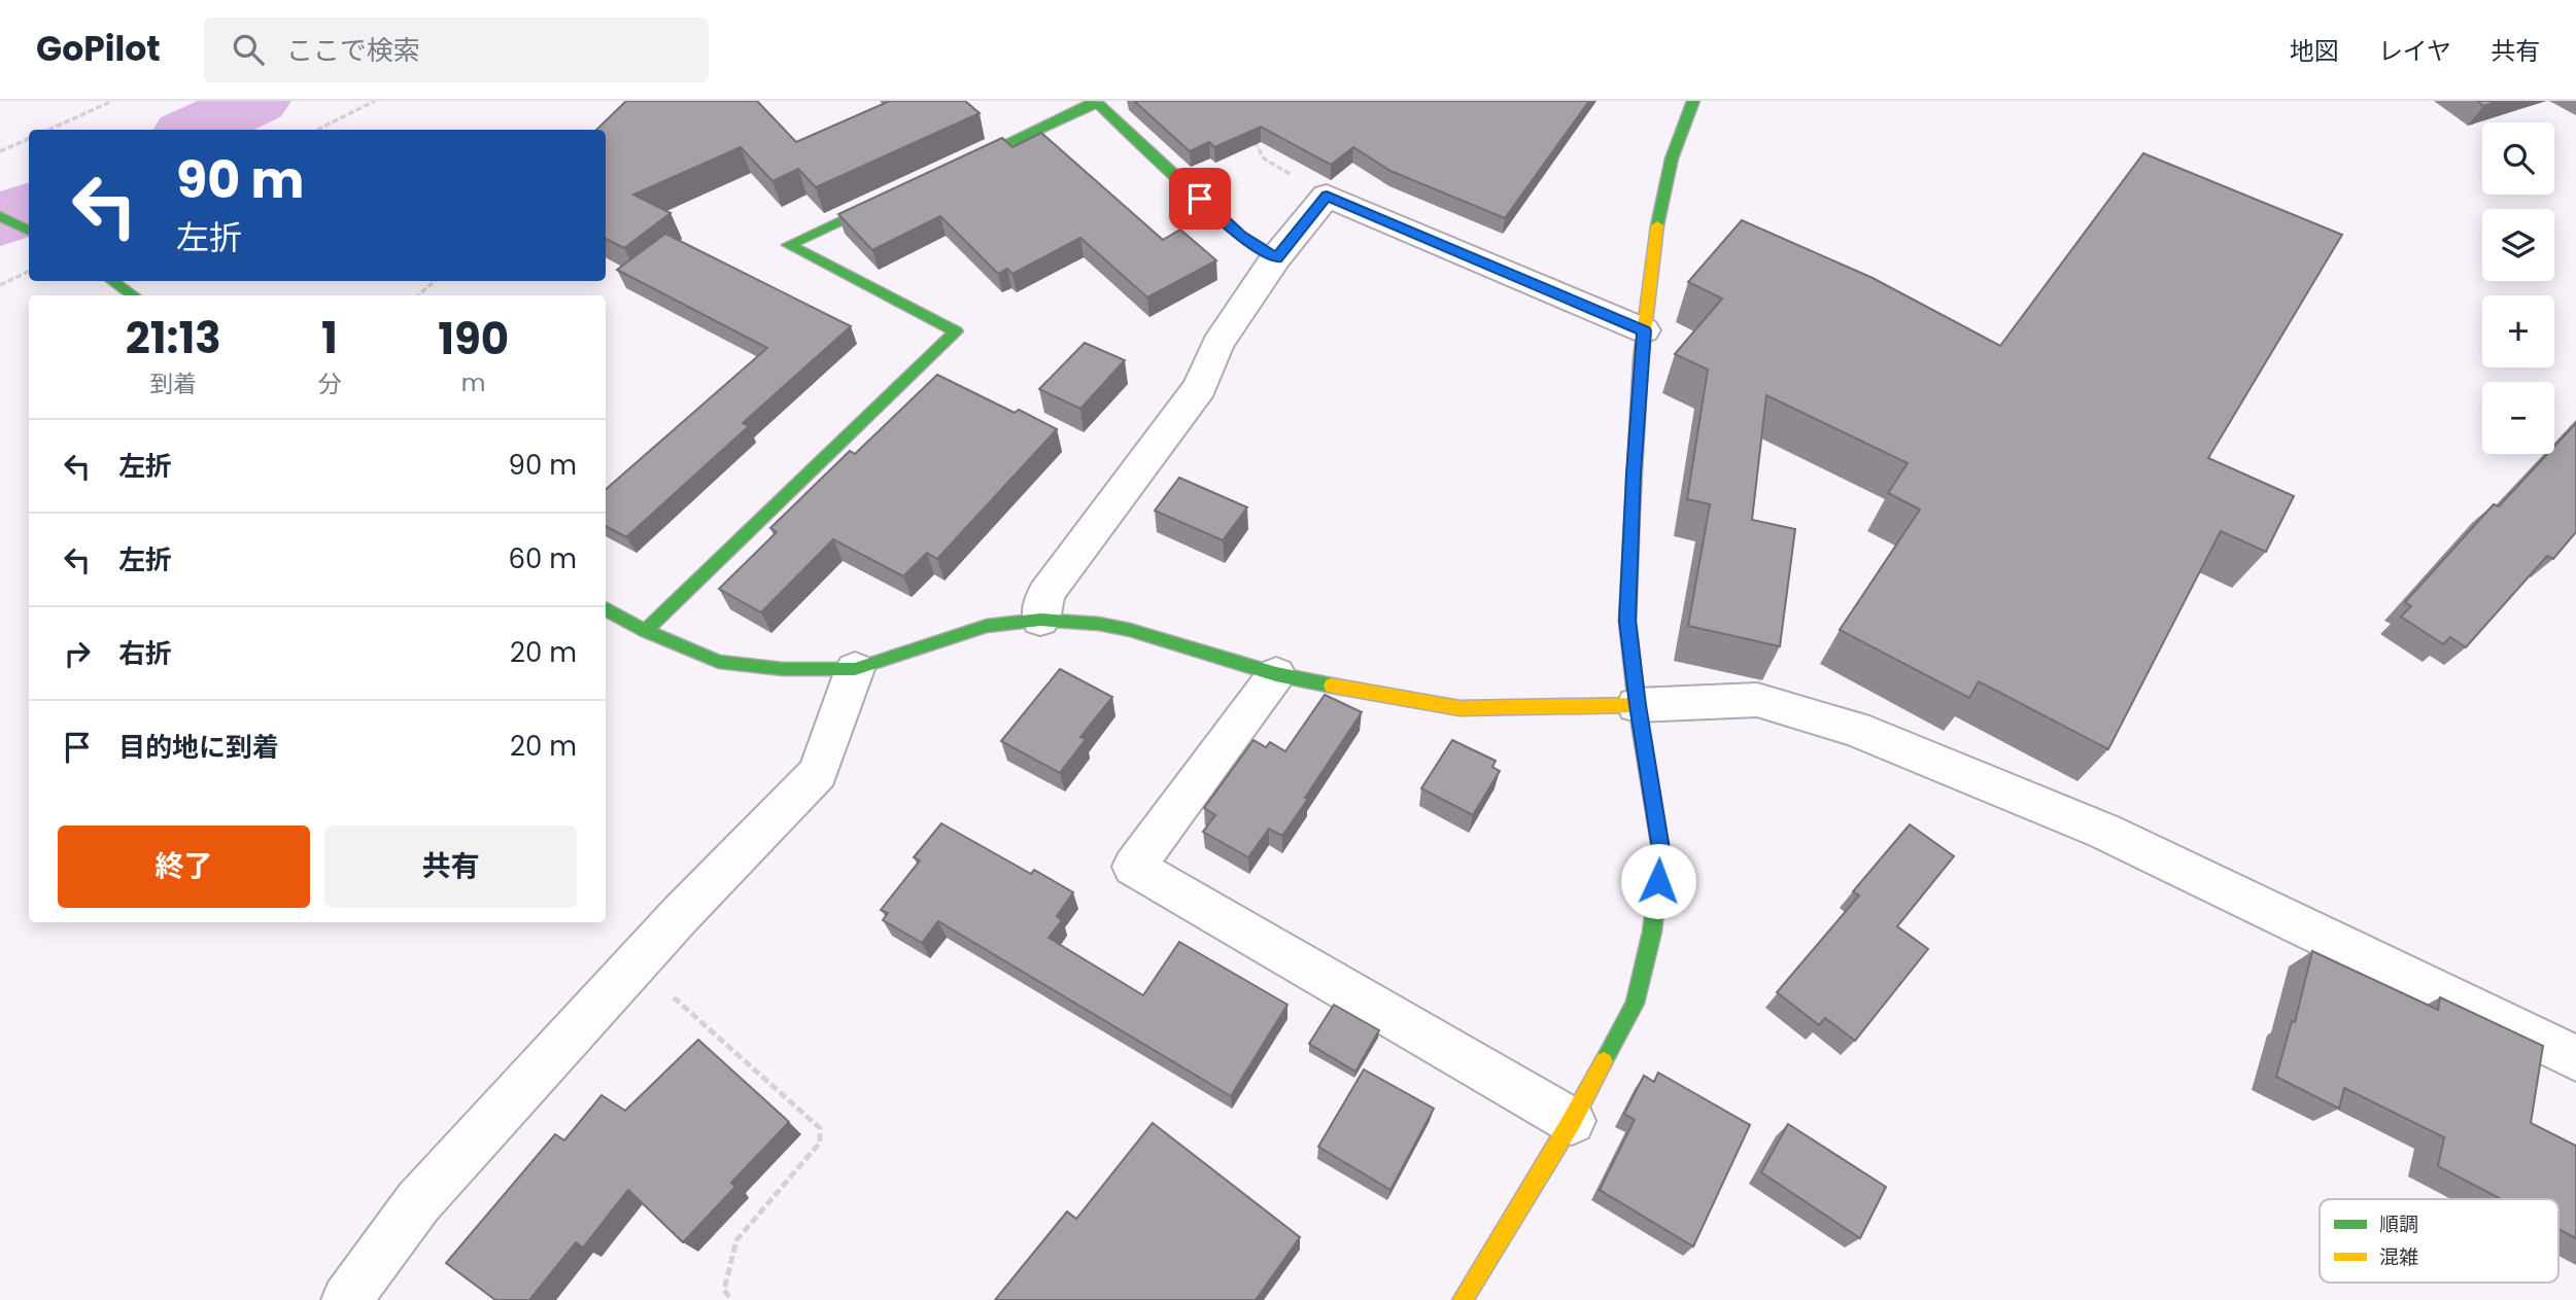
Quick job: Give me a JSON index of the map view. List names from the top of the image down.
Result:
{
  "legend": ["順調", "混雑"],
  "page": {
    "header": "GoPilot",
    "search": "ここで検索",
    "nav": ["地図", "レイヤ", "共有"],
    "map_buttons": ["+", "−"],
    "turn": ["90 m", "左折"],
    "eta": [
      "21:13",
      "到着",
      "1",
      "分",
      "190",
      "m"
    ],
    "list": [
      {
        "name": "左折",
        "value": "90 m"
      },
      {
        "name": "左折",
        "value": "60 m"
      },
      {
        "name": "右折",
        "value": "20 m"
      },
      {
        "name": "目的地に到着",
        "value": "20 m"
      }
    ],
    "buttons": ["終了", "共有"]
  }
}
